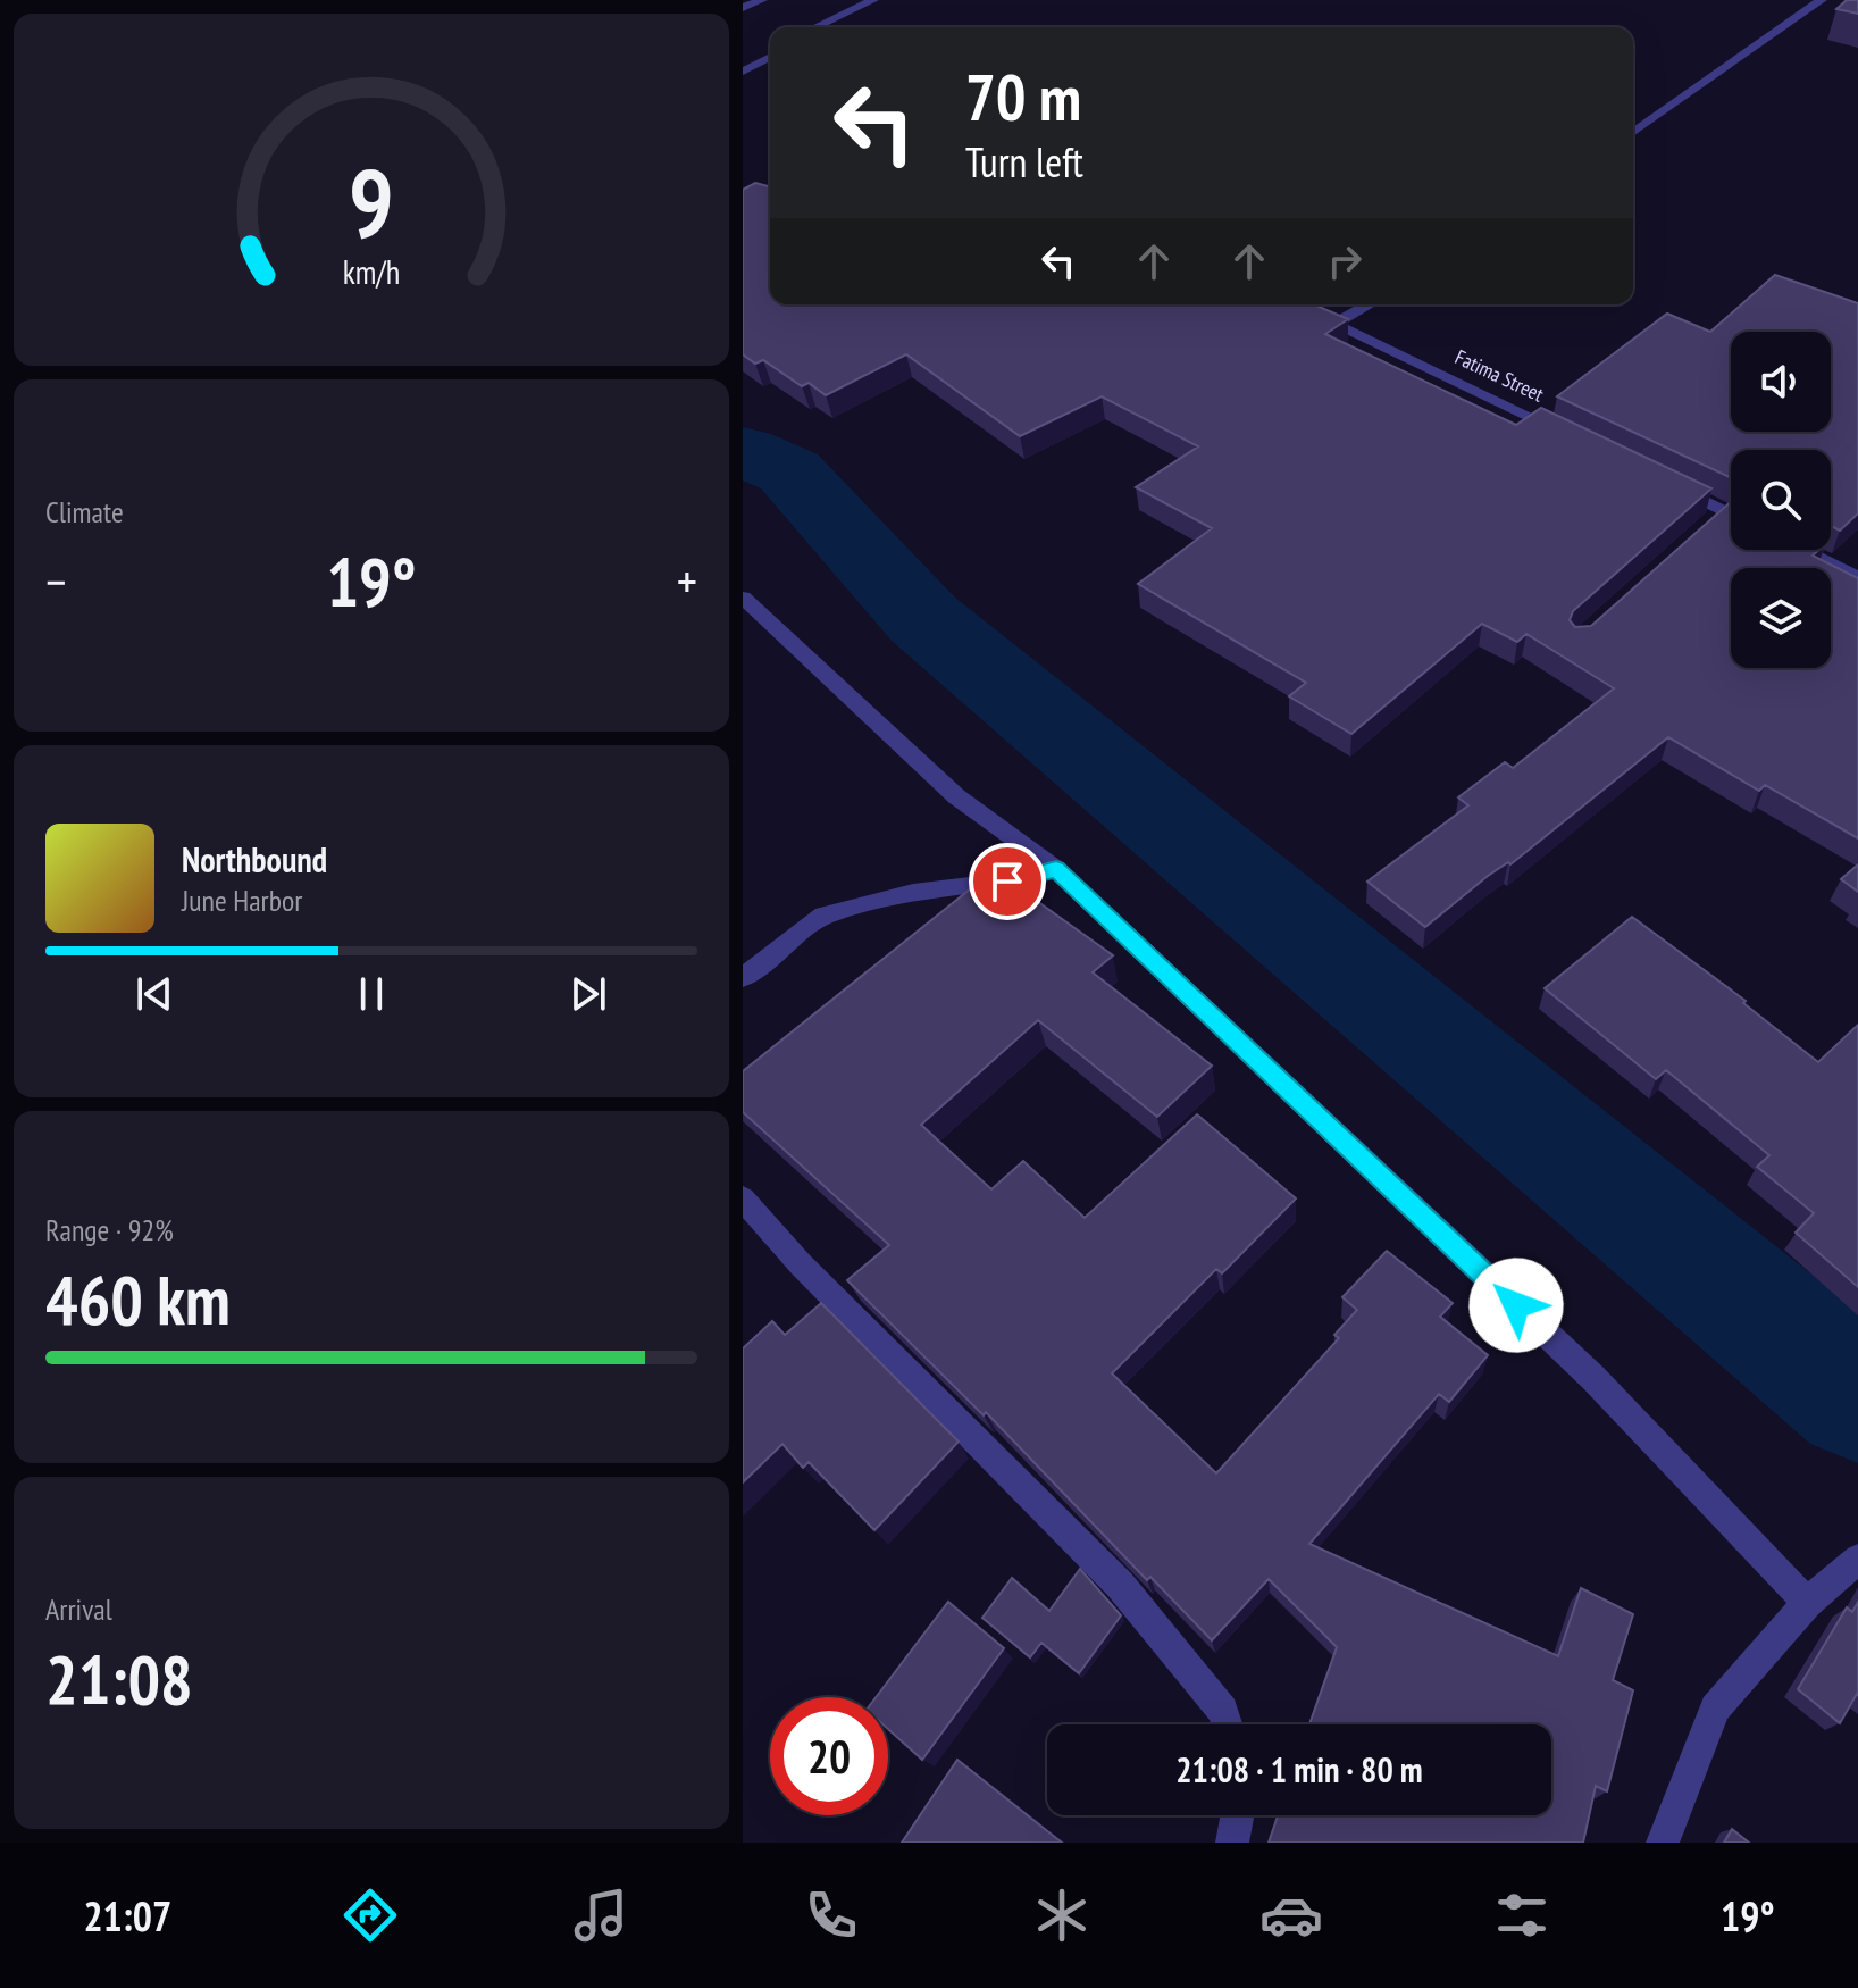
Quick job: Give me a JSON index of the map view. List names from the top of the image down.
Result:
{
  "streets": {
    "street": ["Fatima Street"]
  },
  "page": {
    "turn": ["70 m", "Turn left"],
    "tile": [
      "Climate",
      ["Range · 92%", "460 km"],
      ["Arrival", "21:08"]
    ],
    "heat": ["−", "19°", "+"],
    "song": ["Northbound", "June Harbor"],
    "limit": "20",
    "trip": "21:08 · 1 min · 80 m",
    "tabs": ["21:07", "19°"],
    "gauge": ["9", "km/h"]
  }
}
